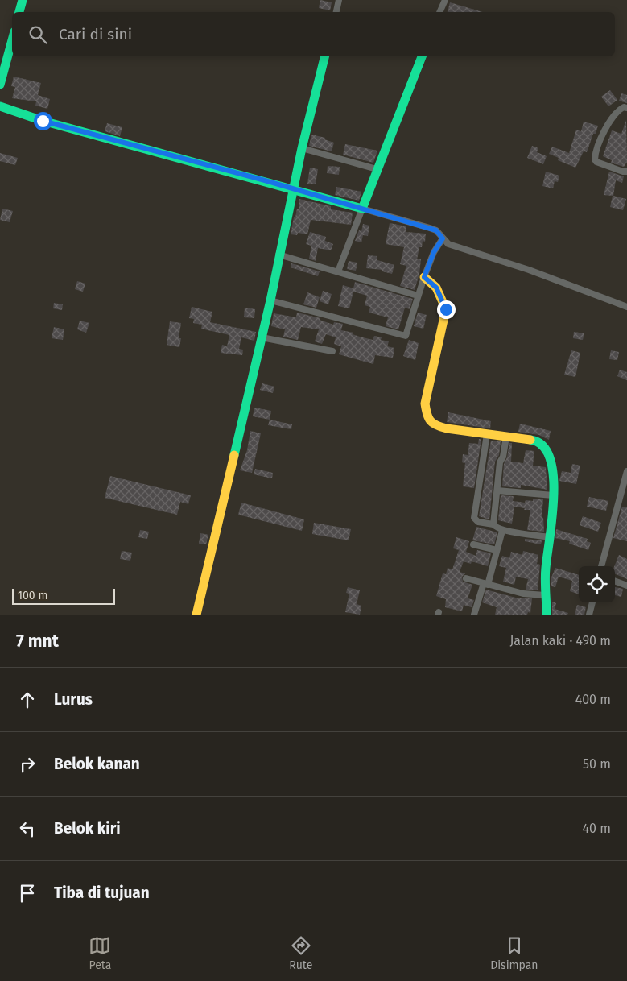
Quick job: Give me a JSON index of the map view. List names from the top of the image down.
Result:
{
  "scale_bar": "100 m",
  "page": {
    "search": "Cari di sini",
    "scale": "100 m",
    "heading": ["7 mnt", "Jalan kaki · 490 m"],
    "list": [
      ["Lurus", "400 m"],
      ["Belok kanan", "50 m"],
      ["Belok kiri", "40 m"],
      "Tiba di tujuan"
    ],
    "nav": ["Peta", "Rute", "Disimpan"]
  }
}
